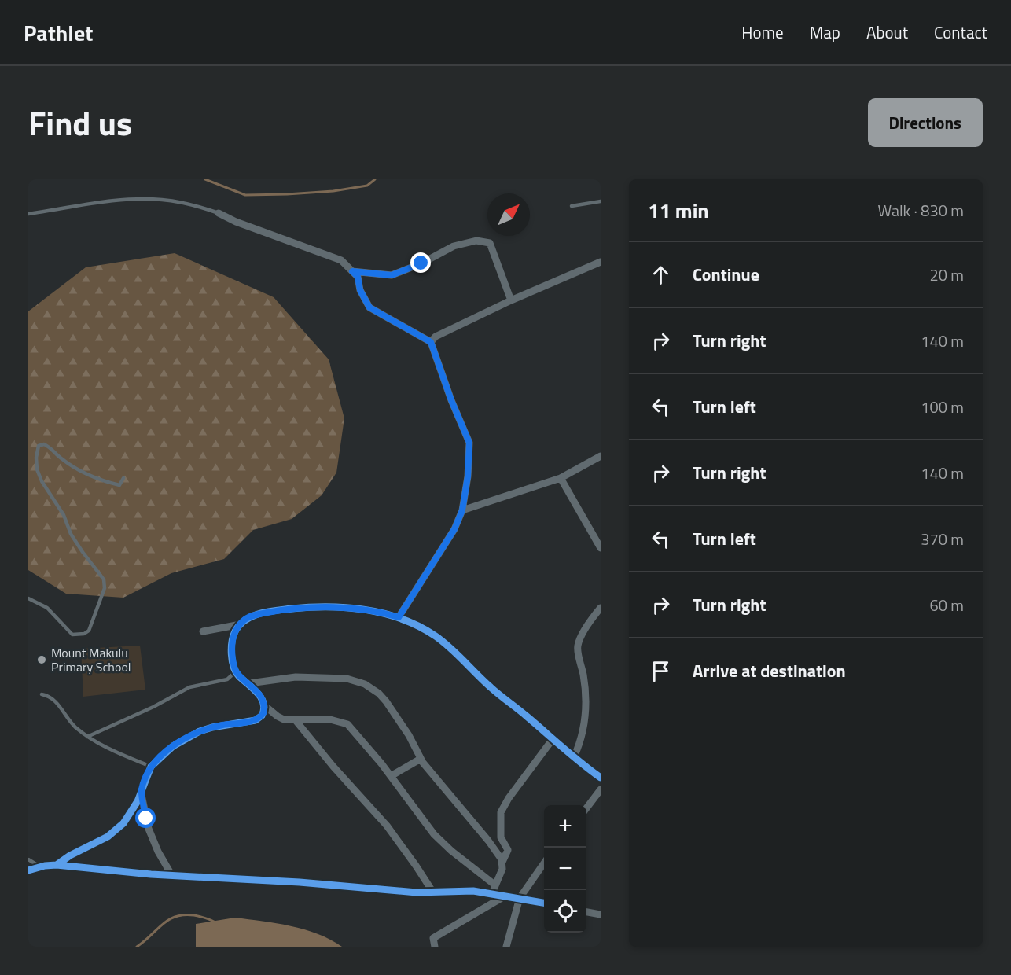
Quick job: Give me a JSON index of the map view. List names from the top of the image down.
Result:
{
  "places": ["Mount Makulu Primary School"],
  "north": "top right",
  "page": {
    "header": "Pathlet",
    "nav": [
      "Home",
      "Map",
      "About",
      "Contact"
    ],
    "title": "Find us",
    "buttons": "Directions",
    "heading": ["11 min", "Walk · 830 m"],
    "list": [
      ["Continue", "20 m"],
      ["Turn right", "140 m"],
      ["Turn left", "100 m"],
      ["Turn right", "140 m"],
      ["Turn left", "370 m"],
      ["Turn right", "60 m"],
      "Arrive at destination"
    ],
    "map_buttons": ["+", "−"]
  }
}
